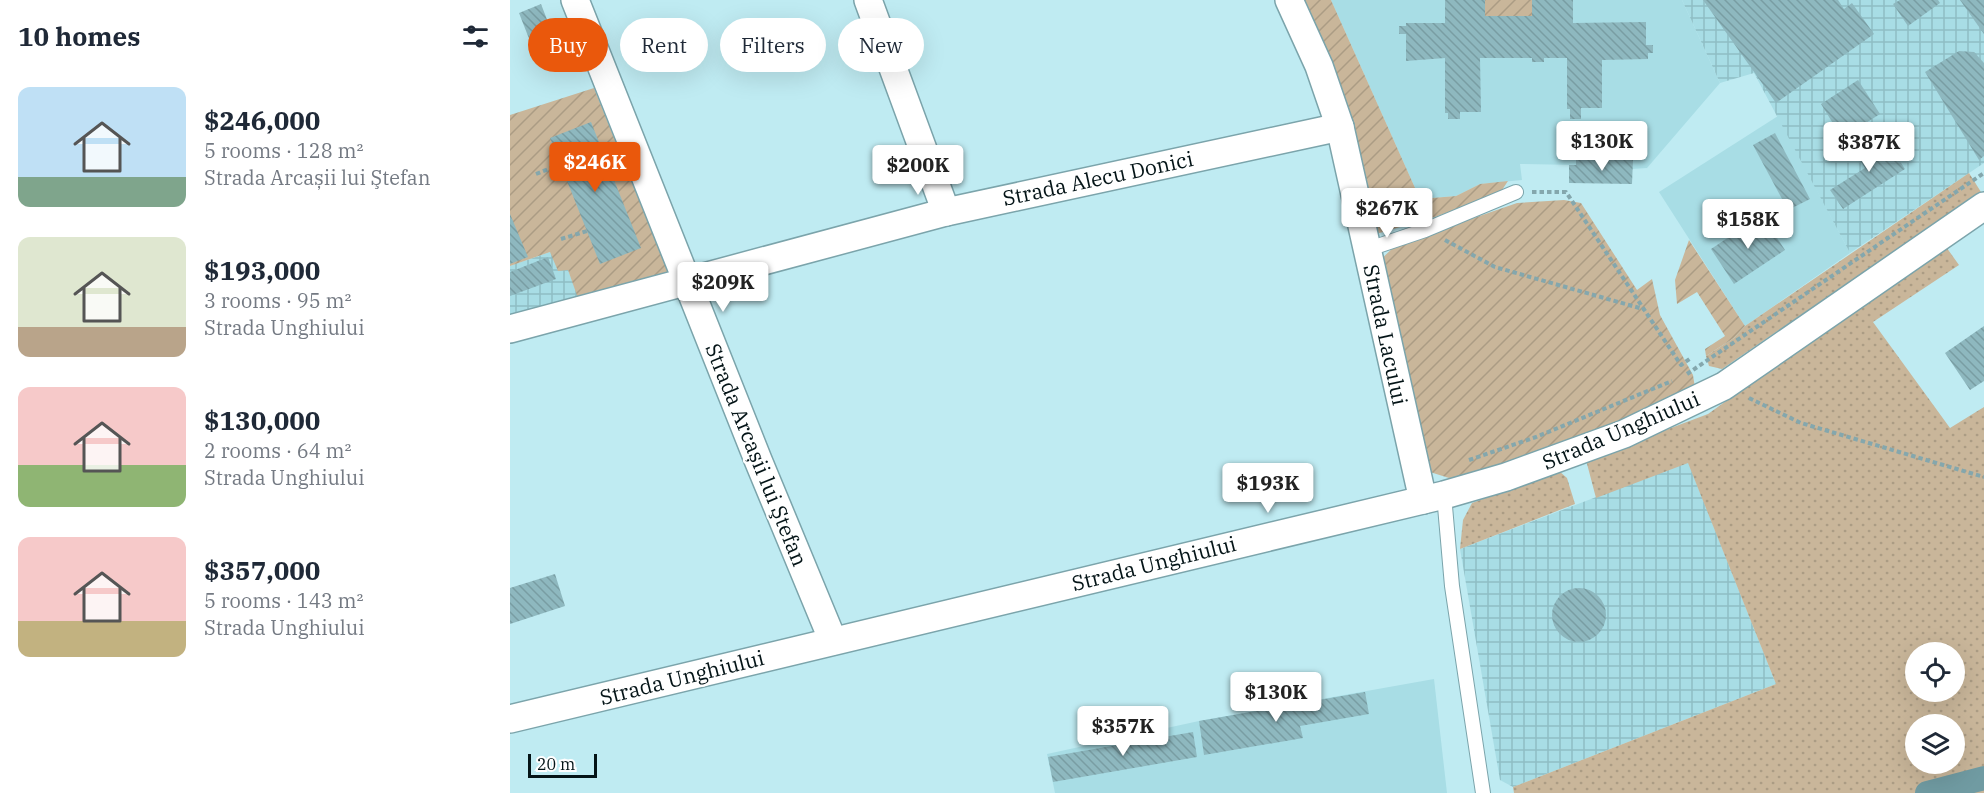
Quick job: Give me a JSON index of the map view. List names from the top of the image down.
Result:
{
  "streets": {
    "street": [
      "Strada Alecu Donici",
      "Strada Lacului",
      "Strada Unghiului",
      "Strada Arcașii lui Ştefan"
    ]
  },
  "crossings": [
    ["Strada Alecu Donici", "Strada Lacului"],
    ["Strada Alecu Donici", "Strada Arcașii lui Ştefan"],
    ["Strada Lacului", "Strada Unghiului"],
    ["Strada Unghiului", "Strada Arcașii lui Ştefan"]
  ],
  "scale_bar": "20 m",
  "page": {
    "heading": "10 homes",
    "chip": [
      "Buy",
      "Rent",
      "Filters",
      "New"
    ],
    "list": [
      {
        "name": "$246,000",
        "note": "5 rooms · 128 m² · Strada Arcașii lui Ştefan"
      },
      {
        "name": "$193,000",
        "note": "3 rooms · 95 m² · Strada Unghiului"
      },
      {
        "name": "$130,000",
        "note": "2 rooms · 64 m² · Strada Unghiului"
      },
      {
        "name": "$357,000",
        "note": "5 rooms · 143 m² · Strada Unghiului"
      }
    ],
    "price": [
      "$130K",
      "$387K",
      "$246K",
      "$200K",
      "$267K",
      "$158K",
      "$209K",
      "$193K",
      "$130K",
      "$357K"
    ],
    "scale": "20 m"
  }
}
